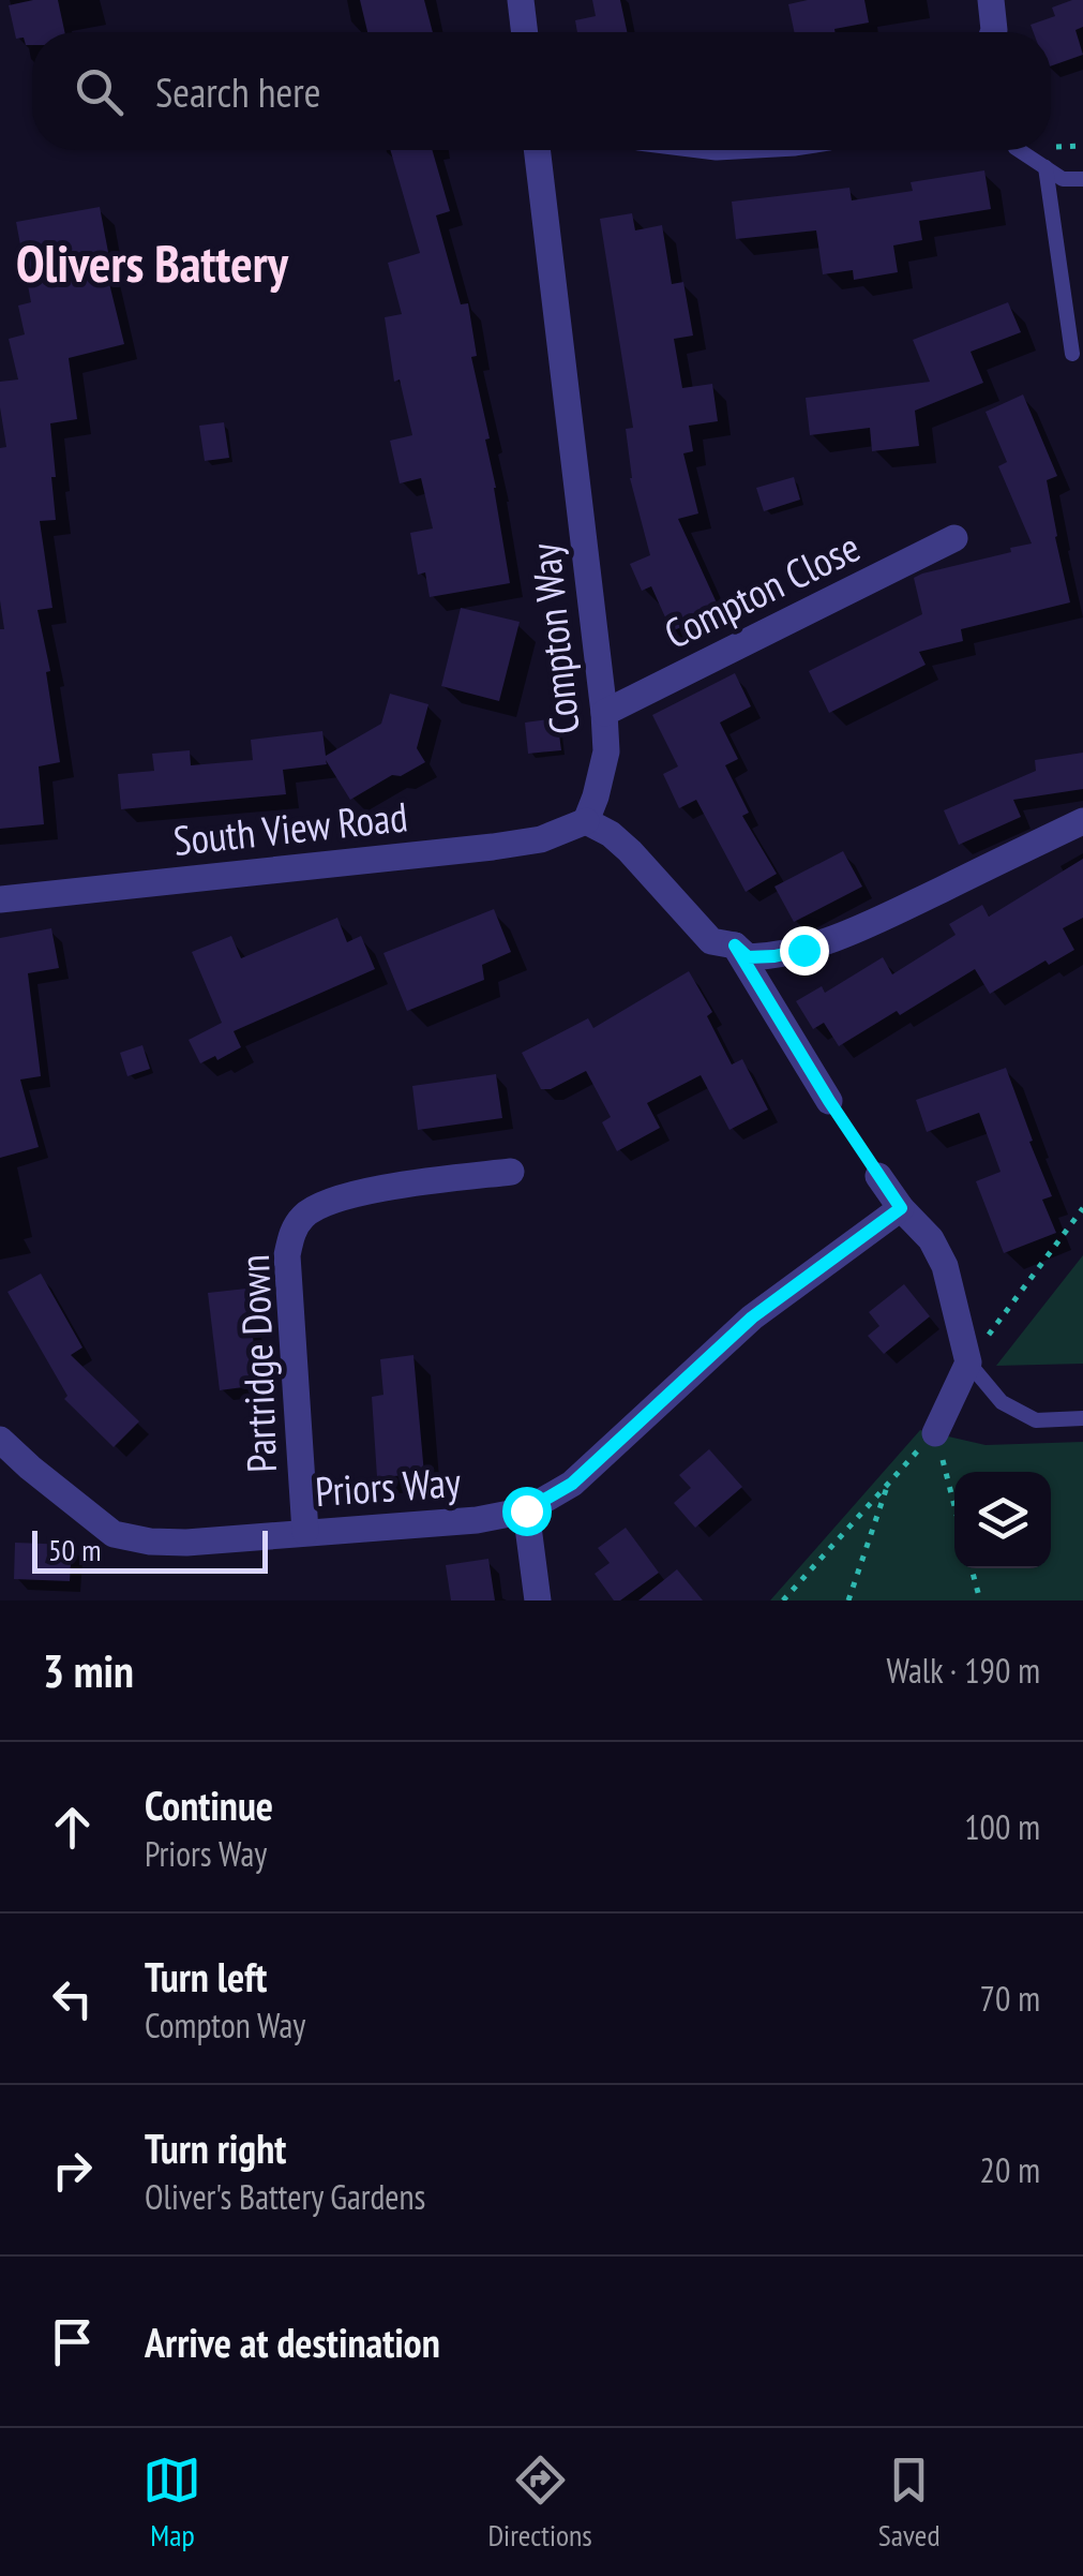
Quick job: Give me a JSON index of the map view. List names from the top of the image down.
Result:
{
  "streets": {
    "street": [
      "Compton Close",
      "Compton Way",
      "South View Road",
      "Partridge Down",
      "Priors Way"
    ]
  },
  "crossings": [
    ["Compton Close", "Compton Way"],
    ["Compton Way", "South View Road"],
    ["Partridge Down", "Priors Way"]
  ],
  "districts": ["Olivers Battery"],
  "scale_bar": "50 m",
  "page": {
    "search": "Search here",
    "scale": "50 m",
    "heading": ["3 min", "Walk · 190 m"],
    "list": [
      ["Continue", "Priors Way", "100 m"],
      ["Turn left", "Compton Way", "70 m"],
      ["Turn right", "Oliver's Battery Gardens", "20 m"],
      "Arrive at destination"
    ],
    "nav": ["Map", "Directions", "Saved"]
  }
}
